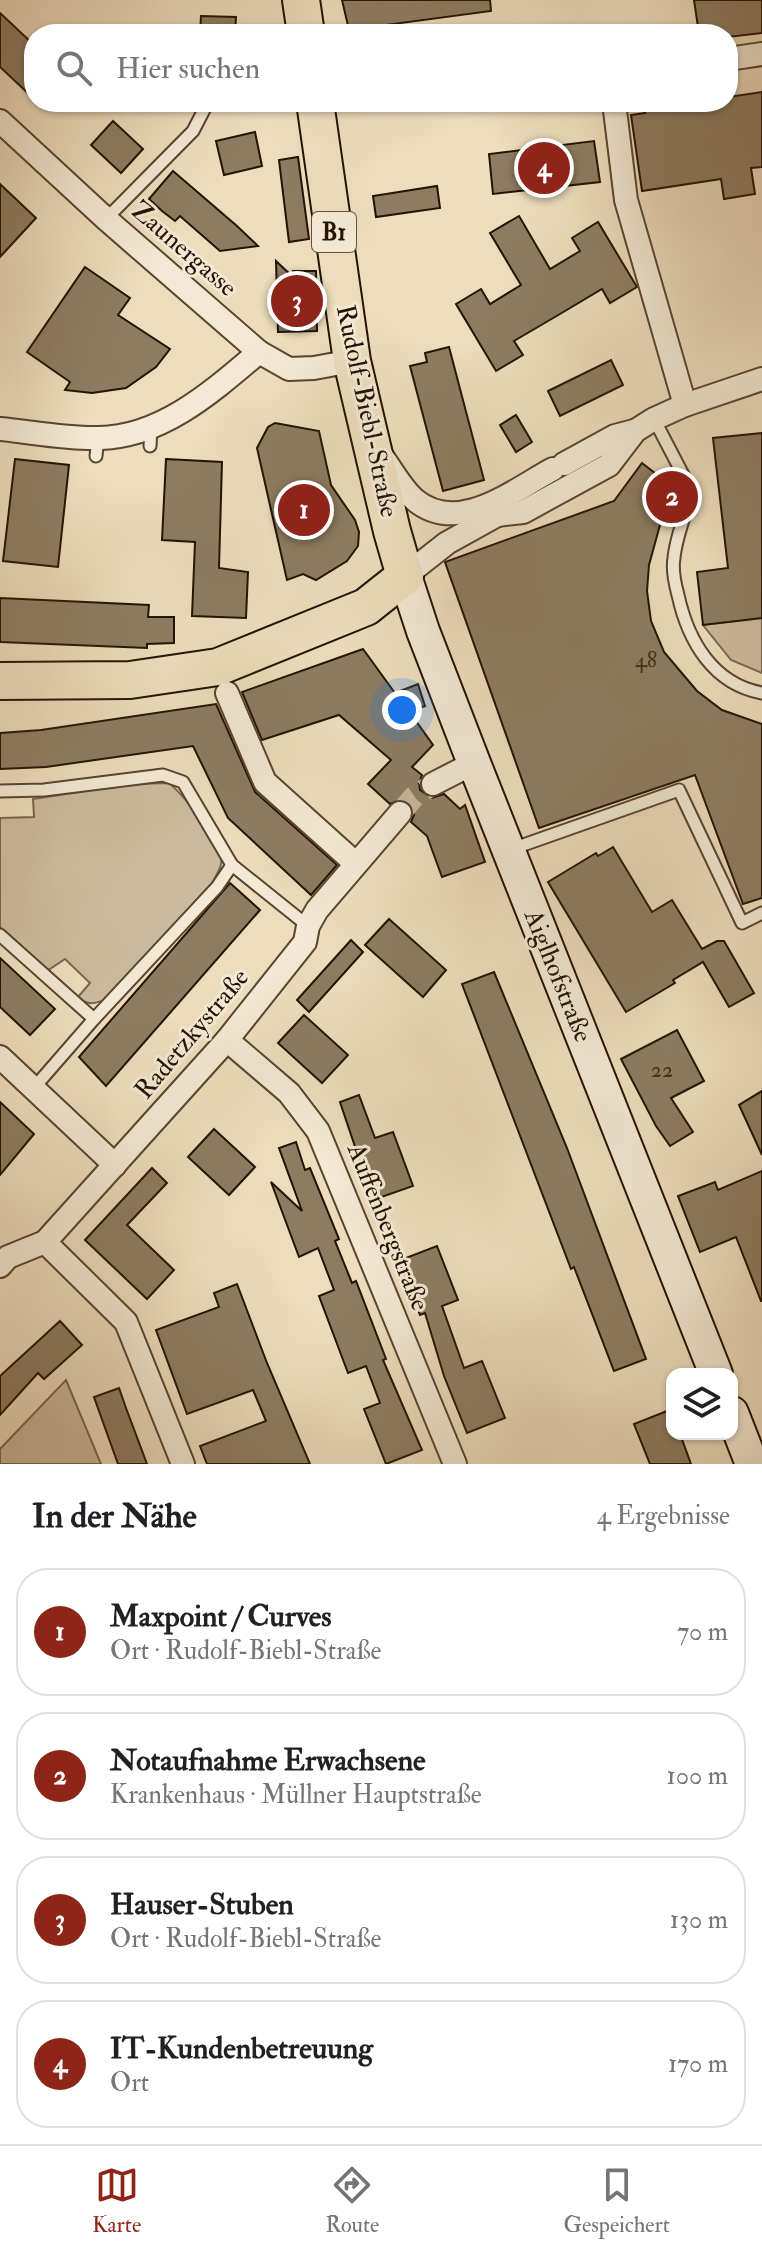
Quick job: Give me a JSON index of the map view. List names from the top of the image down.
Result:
{
  "streets": {
    "main road": ["B1", "Rudolf-Biebl-Straße"],
    "street": [
      "Zaunergasse",
      "Aiglhofstraße",
      "Radetzkystraße",
      "Auffenbergstraße"
    ]
  },
  "crossings": [
    ["Zaunergasse", "Rudolf-Biebl-Straße"],
    ["Rudolf-Biebl-Straße", "Aiglhofstraße"],
    ["Radetzkystraße", "Auffenbergstraße"]
  ],
  "house_numbers": ["48", "22"],
  "page": {
    "search": "Hier suchen",
    "pins": [
      "4",
      "3",
      "2",
      "1"
    ],
    "heading": ["In der Nähe", "4 Ergebnisse"],
    "list": [
      {
        "mark": "1",
        "name": "Maxpoint / Curves",
        "note": "Ort · Rudolf-Biebl-Straße",
        "value": "70 m"
      },
      {
        "mark": "2",
        "name": "Notaufnahme Erwachsene",
        "note": "Krankenhaus · Müllner Hauptstraße",
        "value": "100 m"
      },
      {
        "mark": "3",
        "name": "Hauser-Stuben",
        "note": "Ort · Rudolf-Biebl-Straße",
        "value": "130 m"
      },
      {
        "mark": "4",
        "name": "IT-Kundenbetreuung",
        "note": "Ort",
        "value": "170 m"
      }
    ],
    "nav": ["Karte", "Route", "Gespeichert"]
  }
}
